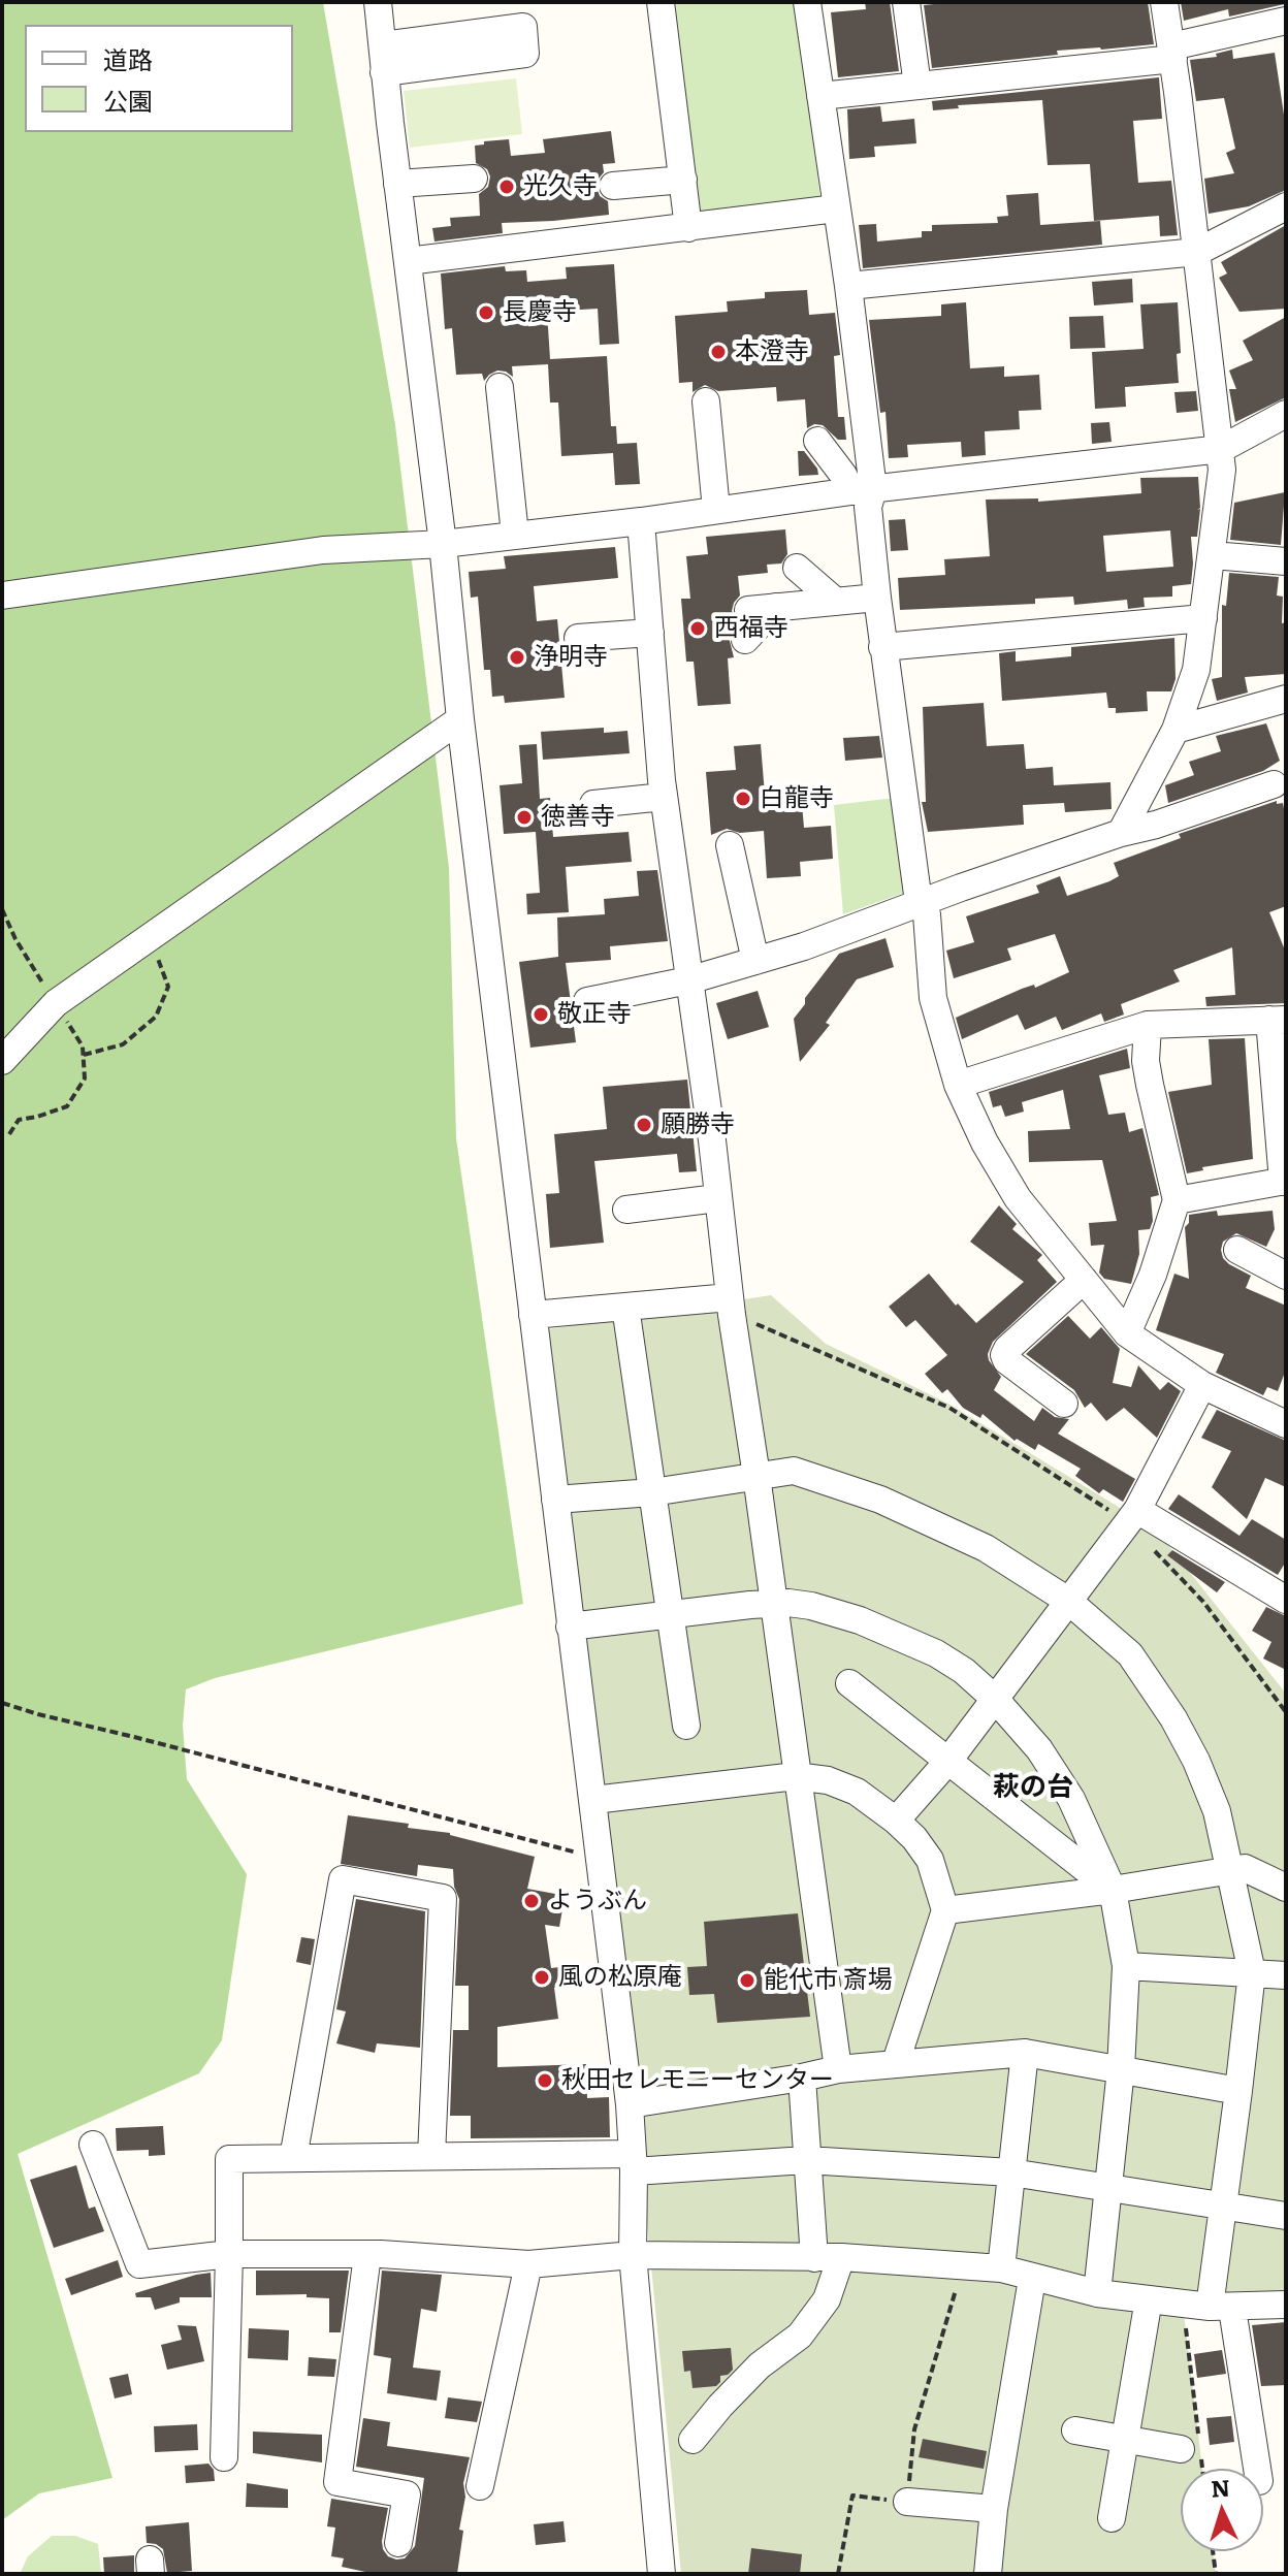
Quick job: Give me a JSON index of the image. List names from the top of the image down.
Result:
{
  "districts": ["萩の台"],
  "places": [
    "光久寺",
    "長慶寺",
    "本澄寺",
    "西福寺",
    "浄明寺",
    "白龍寺",
    "徳善寺",
    "敬正寺",
    "願勝寺",
    "ようぶん",
    "風の松原庵",
    "能代市 斎場",
    "秋田セレモニーセンター"
  ],
  "legend": ["道路", "公園"],
  "north": "top"
}
